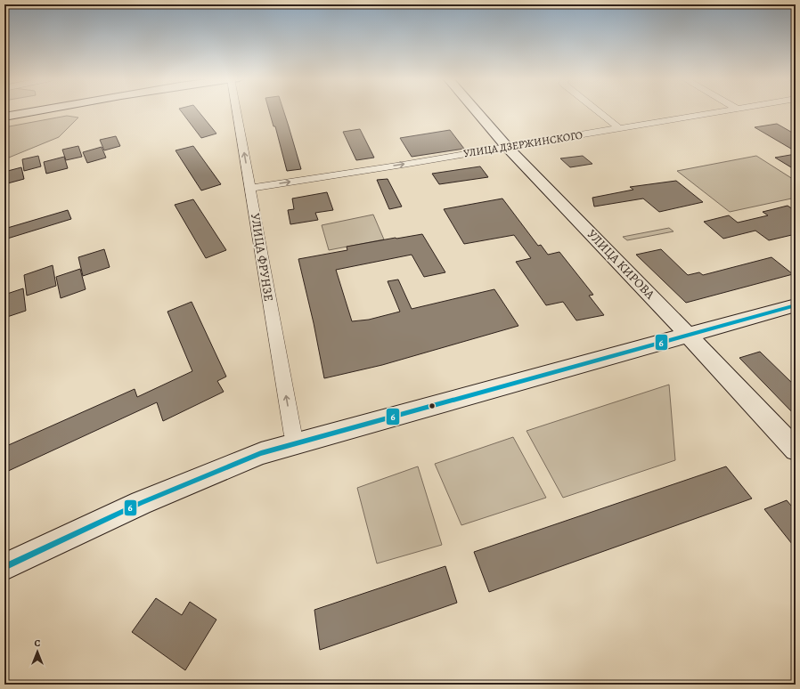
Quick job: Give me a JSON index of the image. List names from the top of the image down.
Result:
{
  "streets": {
    "main road": ["УЛИЦА КИРОВА"],
    "street": ["УЛИЦА ДЗЕРЖИНСКОГО", "УЛИЦА ФРУНЗЕ"]
  },
  "crossings": [
    ["УЛИЦА ДЗЕРЖИНСКОГО", "УЛИЦА ФРУНЗЕ"],
    ["УЛИЦА ДЗЕРЖИНСКОГО", "УЛИЦА КИРОВА"]
  ],
  "one_way": ["УЛИЦА ДЗЕРЖИНСКОГО", "УЛИЦА ФРУНЗЕ"],
  "lines": ["transit line 6"],
  "north": "top"
}
